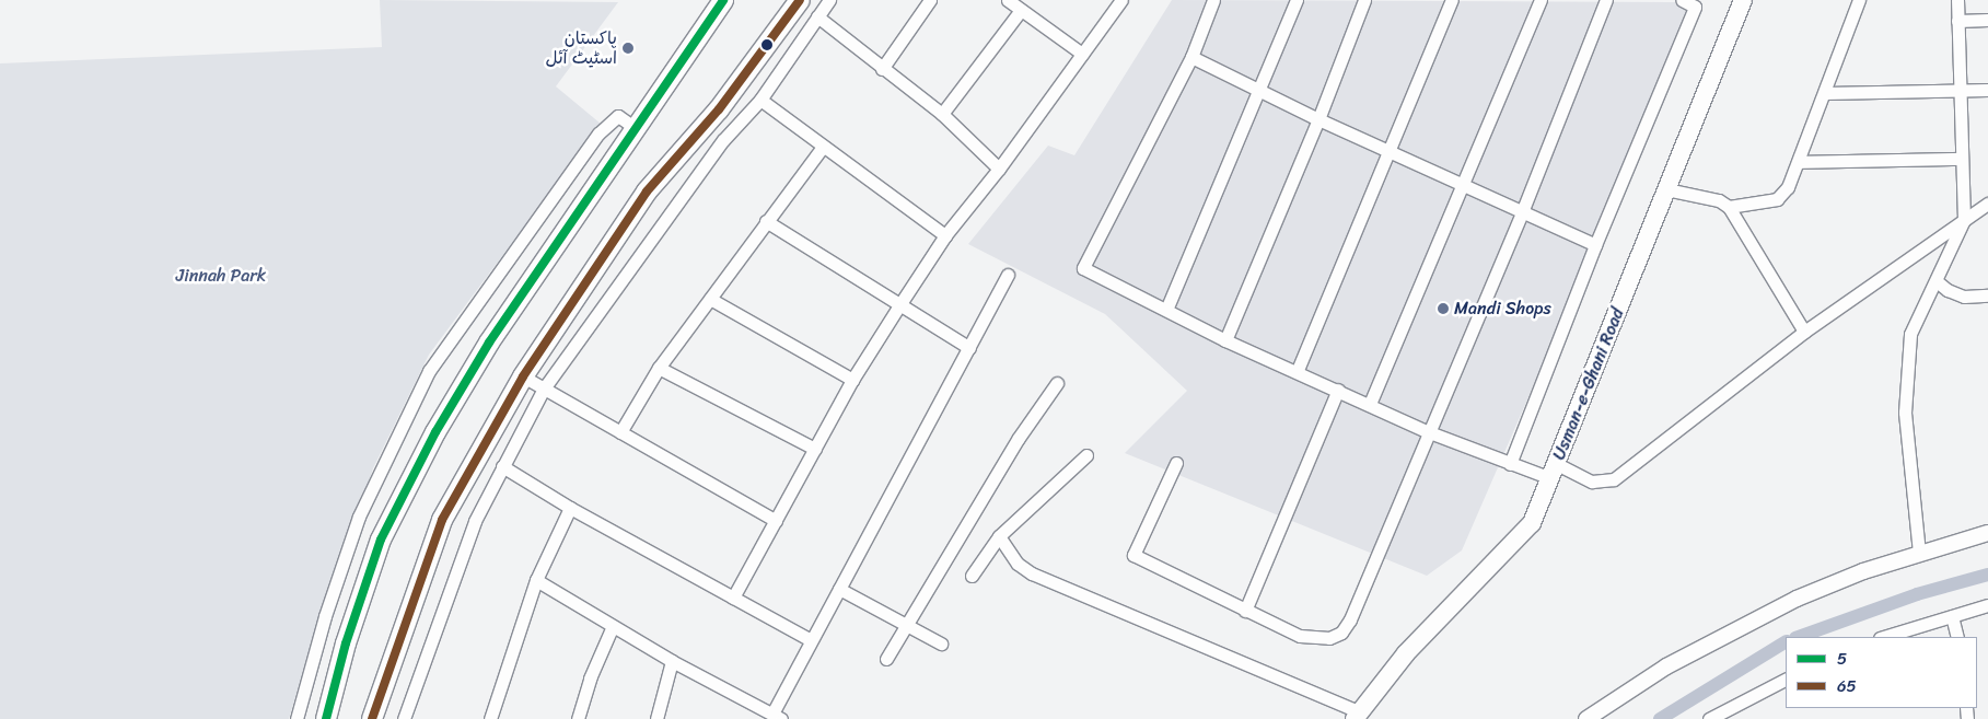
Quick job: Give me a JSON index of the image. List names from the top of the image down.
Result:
{
  "streets": {
    "main road": ["Usman-e-Ghani Road"]
  },
  "parks": ["Jinnah Park"],
  "places": ["پاکستان اسٹیٹ آئل", "Mandi Shops"],
  "lines": ["transit line 5", "transit line 65"],
  "legend": ["5", "65"]
}
